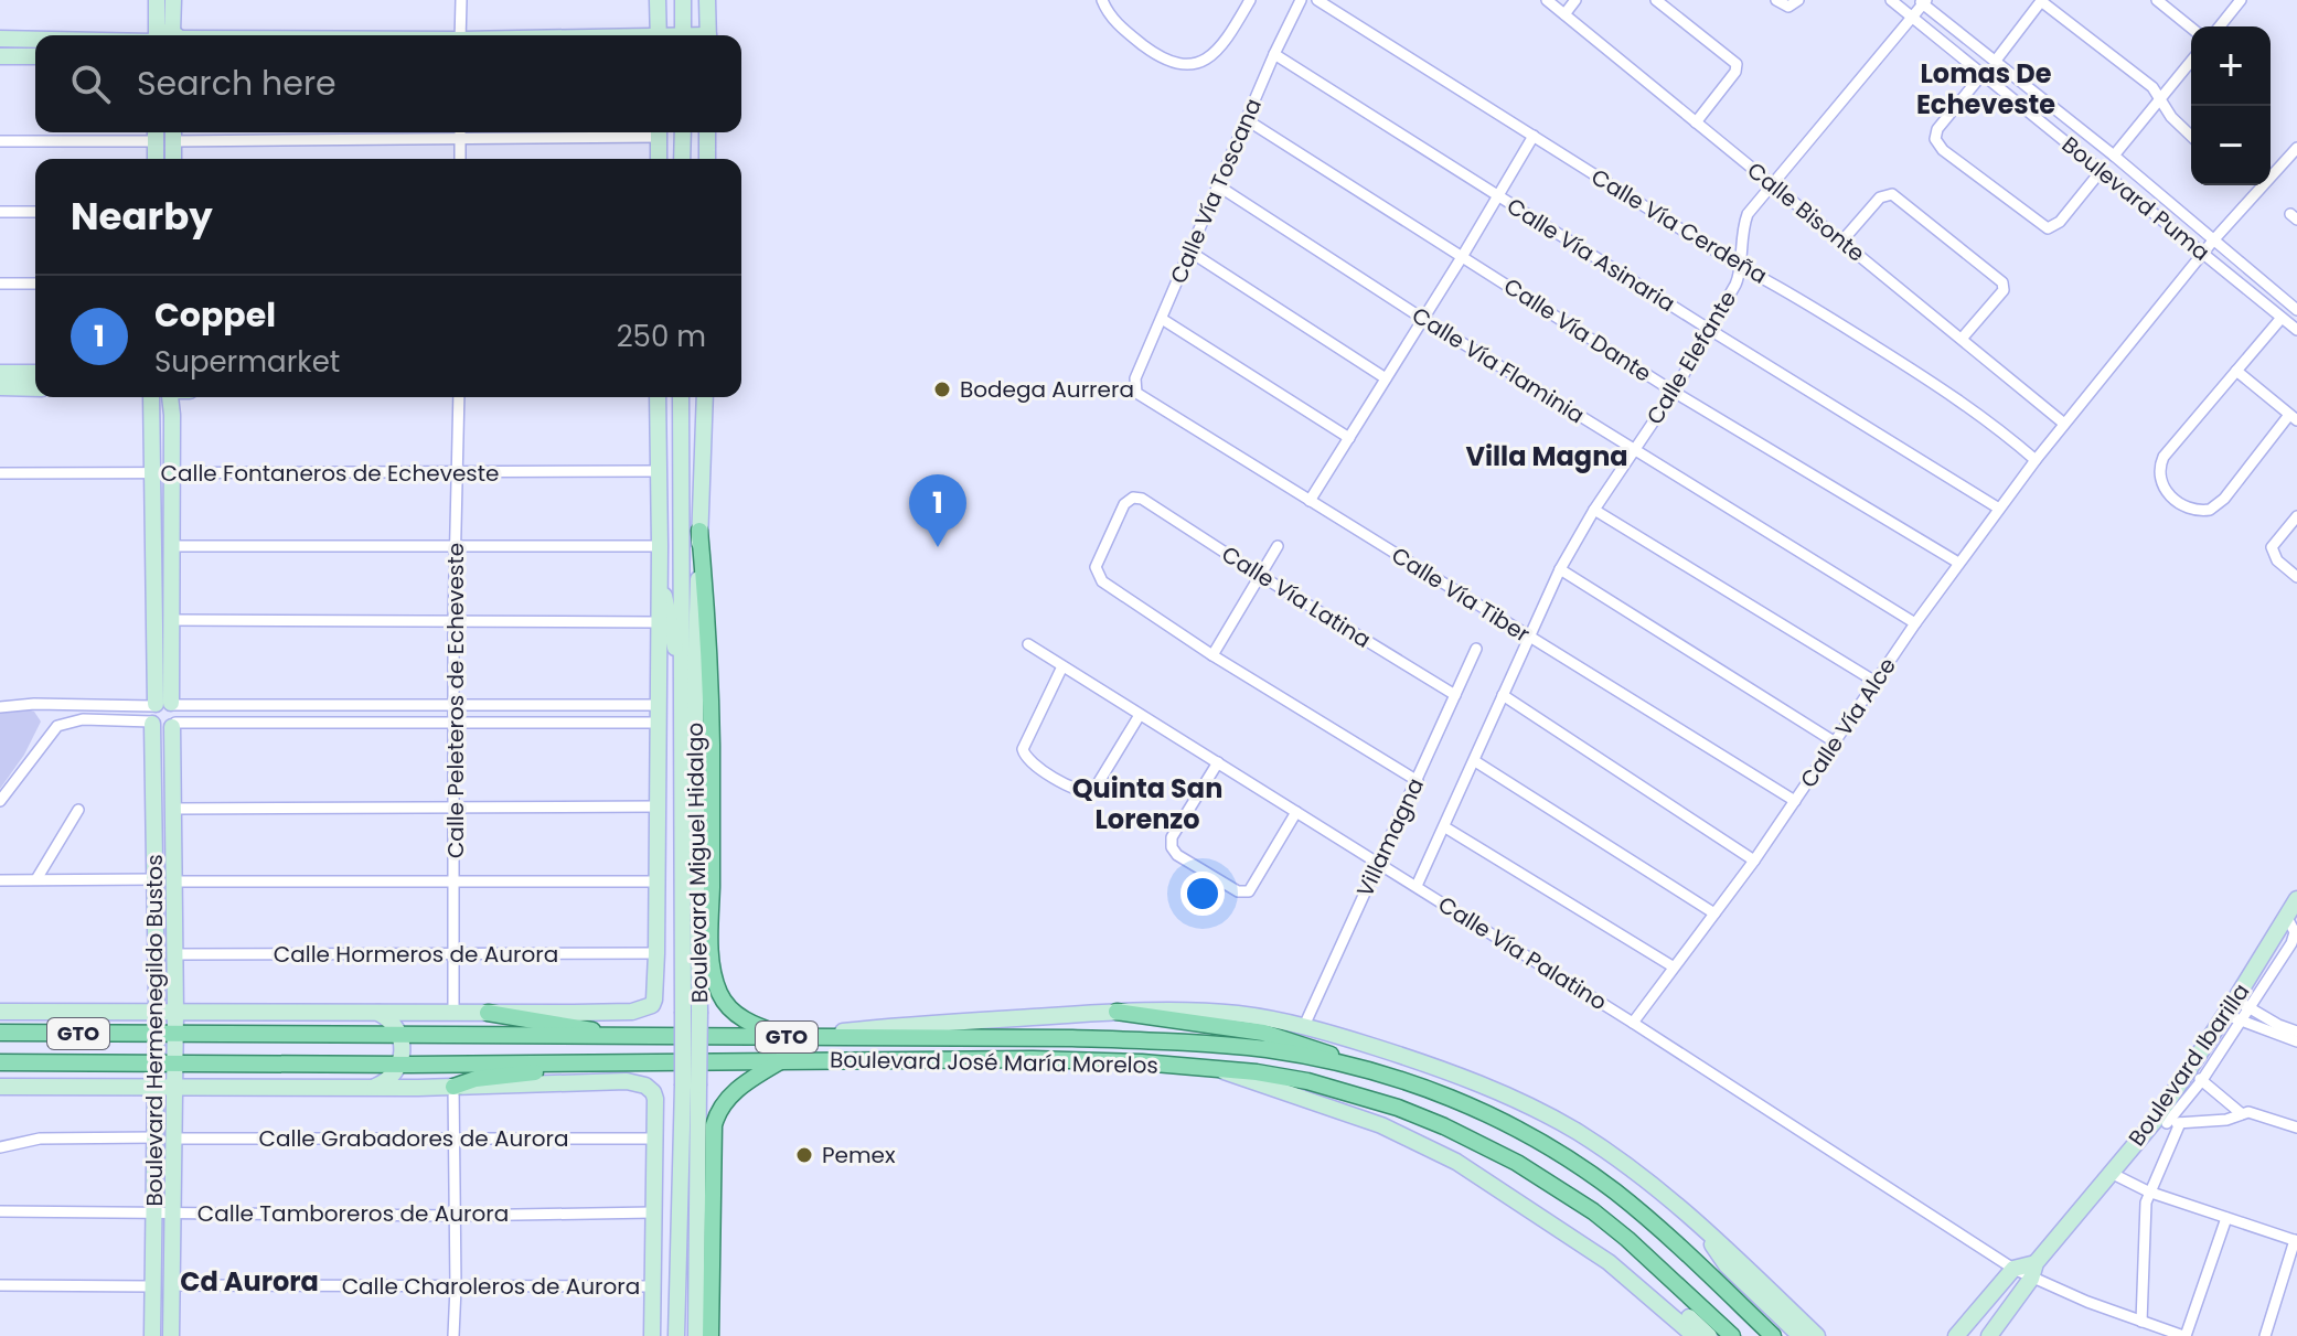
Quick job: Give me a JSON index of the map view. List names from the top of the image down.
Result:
{
  "streets": {
    "main road": ["GTO", "Boulevard José María Morelos"],
    "street": [
      "Calle Vía Toscana",
      "Boulevard Puma",
      "Calle Bisonte",
      "Calle Vía Cerdeña",
      "Calle Vía Asinaria",
      "Calle Vía Dante",
      "Calle Elefante",
      "Calle Vía Flaminia",
      "Calle Fontaneros de Echeveste",
      "Calle Vía Tiber",
      "Calle Vía Latina",
      "Calle Peleteros de Echeveste",
      "Calle Vía Alce",
      "Villamagna",
      "Boulevard Miguel Hidalgo",
      "Calle Vía Palatino",
      "Calle Hormeros de Aurora",
      "Boulevard Hermenegildo Bustos",
      "Boulevard Ibarilla",
      "Calle Grabadores de Aurora",
      "Calle Tamboreros de Aurora",
      "Calle Charoleros de Aurora"
    ]
  },
  "crossings": [
    ["Calle Vía Toscana", "Calle Vía Asinaria"],
    ["Calle Vía Toscana", "Calle Vía Dante"],
    ["Calle Vía Toscana", "Calle Vía Flaminia"],
    ["Calle Vía Toscana", "Calle Vía Tiber"],
    ["Boulevard Puma", "Calle Elefante"],
    ["Boulevard Puma", "Calle Vía Alce"],
    ["Calle Bisonte", "Calle Elefante"],
    ["Calle Bisonte", "Calle Vía Alce"],
    ["Calle Vía Cerdeña", "Calle Elefante"],
    ["Calle Vía Cerdeña", "Calle Vía Alce"],
    ["Calle Vía Asinaria", "Calle Elefante"],
    ["Calle Vía Asinaria", "Calle Vía Alce"],
    ["Calle Vía Dante", "Calle Elefante"],
    ["Calle Vía Dante", "Calle Vía Alce"],
    ["Calle Elefante", "Calle Vía Flaminia"],
    ["Calle Elefante", "Calle Vía Tiber"],
    ["Calle Elefante", "Calle Vía Palatino"],
    ["Calle Vía Flaminia", "Calle Vía Alce"],
    ["Calle Fontaneros de Echeveste", "Calle Peleteros de Echeveste"],
    ["Calle Fontaneros de Echeveste", "Boulevard Hermenegildo Bustos"],
    ["Calle Vía Tiber", "Calle Vía Alce"],
    ["Calle Vía Latina", "Villamagna"],
    ["Calle Peleteros de Echeveste", "Calle Hormeros de Aurora"],
    ["Calle Vía Alce", "Calle Vía Palatino"],
    ["Villamagna", "Calle Vía Palatino"],
    ["Villamagna", "Boulevard José María Morelos"],
    ["Calle Hormeros de Aurora", "Boulevard Hermenegildo Bustos"],
    ["Boulevard Hermenegildo Bustos", "GTO"],
    ["Boulevard Hermenegildo Bustos", "Boulevard José María Morelos"],
    ["Boulevard Hermenegildo Bustos", "Calle Grabadores de Aurora"],
    ["Boulevard Hermenegildo Bustos", "Calle Tamboreros de Aurora"],
    ["Boulevard Hermenegildo Bustos", "Calle Charoleros de Aurora"],
    ["GTO", "Boulevard José María Morelos"]
  ],
  "districts": [
    "Lomas De Echeveste",
    "Villa Magna",
    "Quinta San Lorenzo",
    "Cd Aurora"
  ],
  "places": ["Bodega Aurrera", "Pemex"],
  "page": {
    "map_buttons": ["+", "−"],
    "search": "Search here",
    "heading": "Nearby",
    "list": [
      {
        "mark": "1",
        "name": "Coppel",
        "note": "Supermarket",
        "value": "250 m"
      }
    ],
    "pins": "1"
  }
}
